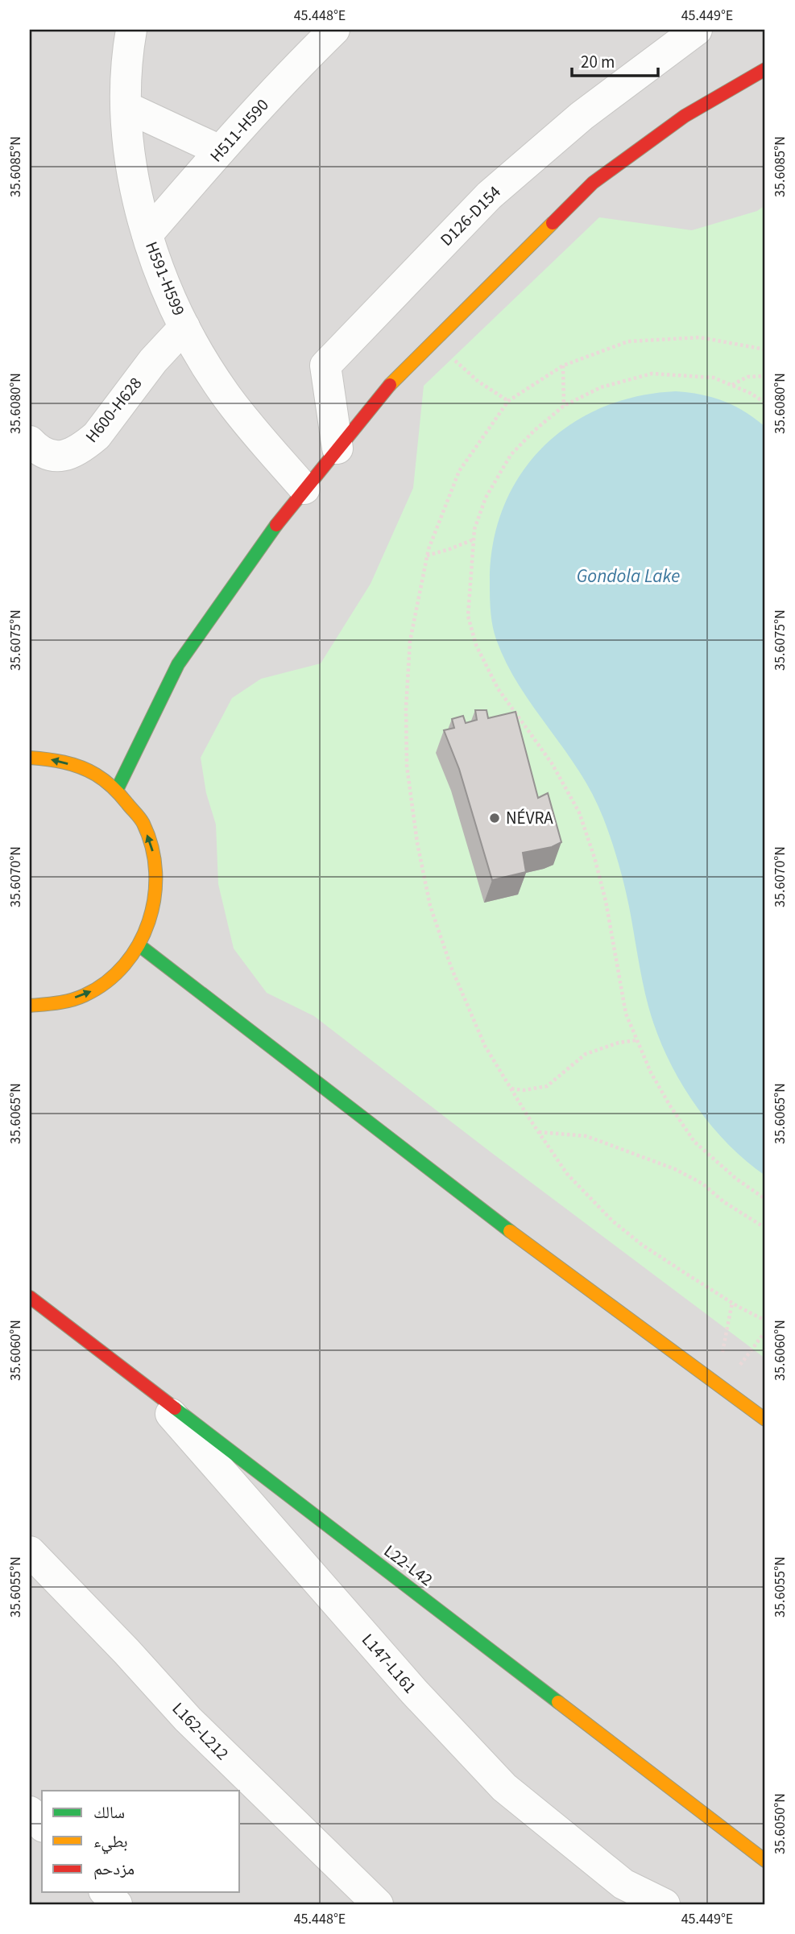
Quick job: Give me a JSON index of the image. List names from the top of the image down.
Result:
{
  "streets": {
    "street": [
      "H511-H590",
      "D126-D154",
      "H591-H599",
      "H600-H628",
      "L22-L42",
      "L147-L161",
      "L162-L212"
    ]
  },
  "crossings": [
    ["H511-H590", "H591-H599"],
    ["H591-H599", "H600-H628"],
    ["L22-L42", "L147-L161"]
  ],
  "water": ["Gondola Lake"],
  "places": ["NÉVRA"],
  "legend": ["سالك", "بطيء", "مزدحم"],
  "scale_bar": "20 m",
  "coordinates": [
    "45.448°E",
    "45.449°E",
    "35.6085°N",
    "35.6080°N",
    "35.6075°N",
    "35.6070°N",
    "35.6065°N",
    "35.6060°N",
    "35.6055°N",
    "35.6050°N"
  ]
}
